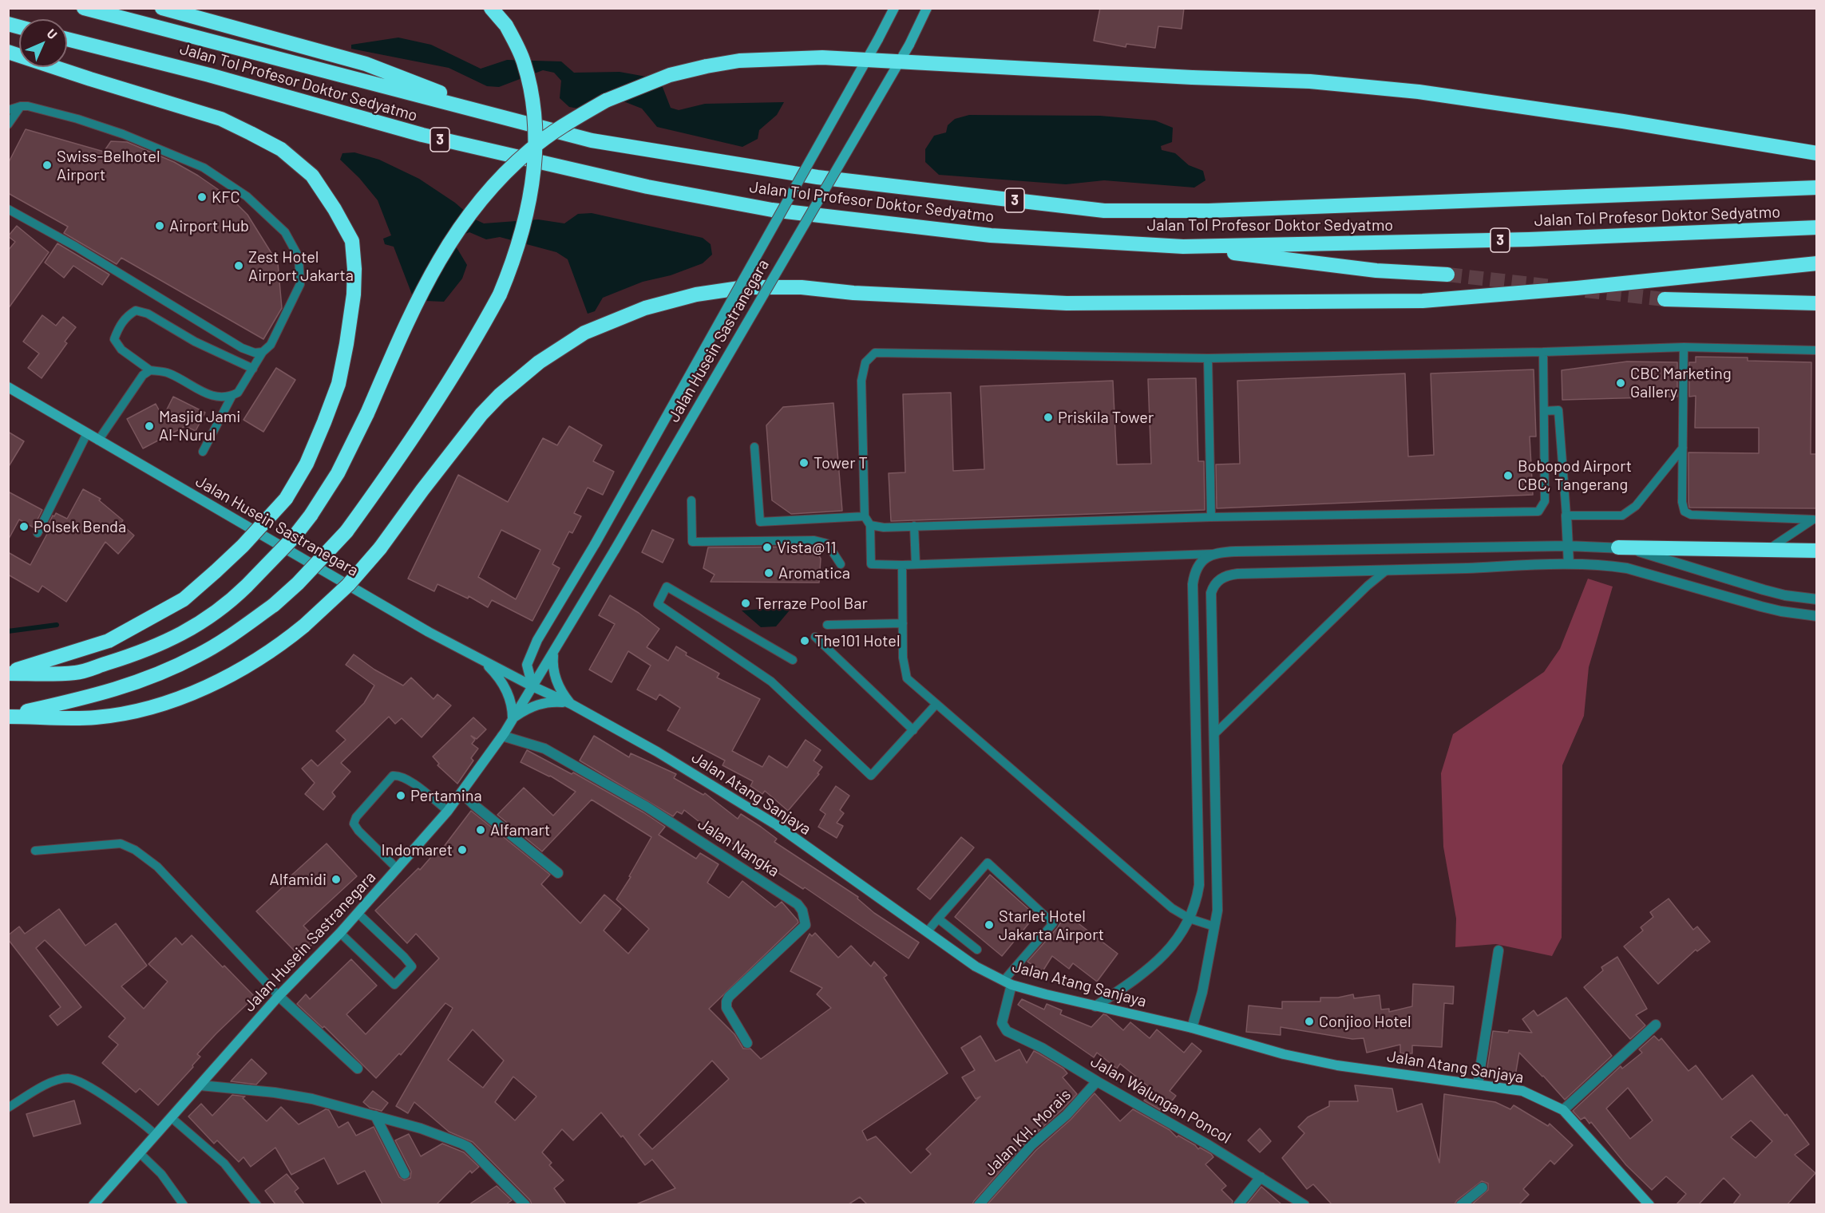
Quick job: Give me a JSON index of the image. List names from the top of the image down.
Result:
{
  "streets": {
    "highway": ["Jalan Tol Profesor Doktor Sedyatmo", "3"],
    "main road": ["Jalan Husein Sastranegara", "Jalan Atang Sanjaya"],
    "street": ["Jalan Nangka", "Jalan Walungan Poncol", "Jalan KH. Morais"]
  },
  "crossings": [
    ["Jalan Husein Sastranegara", "Jalan Atang Sanjaya"],
    ["Jalan Husein Sastranegara", "Jalan Nangka"],
    ["Jalan Atang Sanjaya", "Jalan Walungan Poncol"],
    ["Jalan Walungan Poncol", "Jalan KH. Morais"]
  ],
  "places": [
    "Swiss-Belhotel Airport",
    "KFC",
    "Airport Hub",
    "Zest Hotel Airport Jakarta",
    "CBC Marketing Gallery",
    "Priskila Tower",
    "Masjid Jami Al-Nurul",
    "Tower T",
    "Bobopod Airport CBC, Tangerang",
    "Polsek Benda",
    "Vista@11",
    "Aromatica",
    "Terraze Pool Bar",
    "The101 Hotel",
    "Pertamina",
    "Alfamart",
    "Indomaret",
    "Alfamidi",
    "Starlet Hotel Jakarta Airport",
    "Conjioo Hotel"
  ],
  "north": "top right"
}
